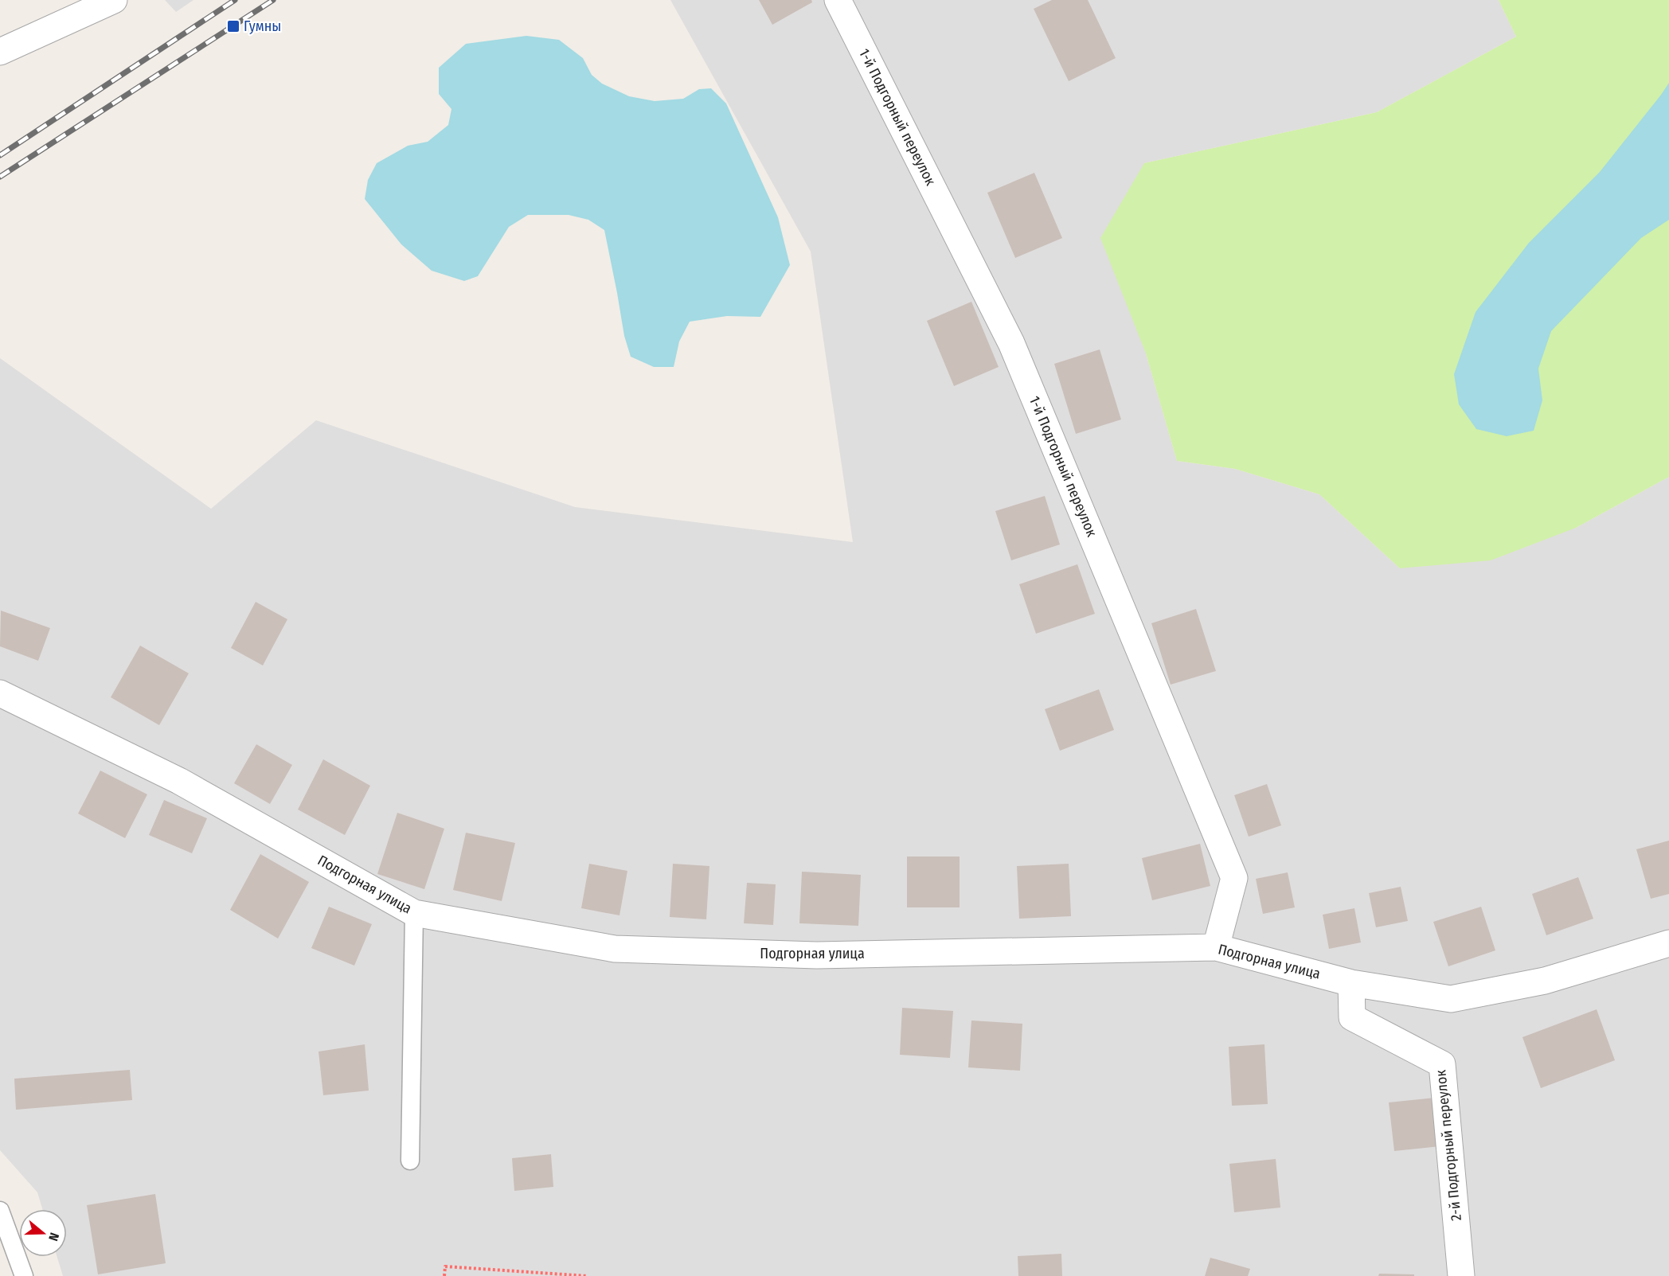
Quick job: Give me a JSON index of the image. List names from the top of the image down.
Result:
{
  "streets": {
    "street": ["1-й Подгорный переулок", "Подгорная улица", "2-й Подгорный переулок"]
  },
  "crossings": [
    ["1-й Подгорный переулок", "Подгорная улица"],
    ["Подгорная улица", "2-й Подгорный переулок"]
  ],
  "places": {
    "transit": ["Гумны"]
  },
  "north": "right"
}
